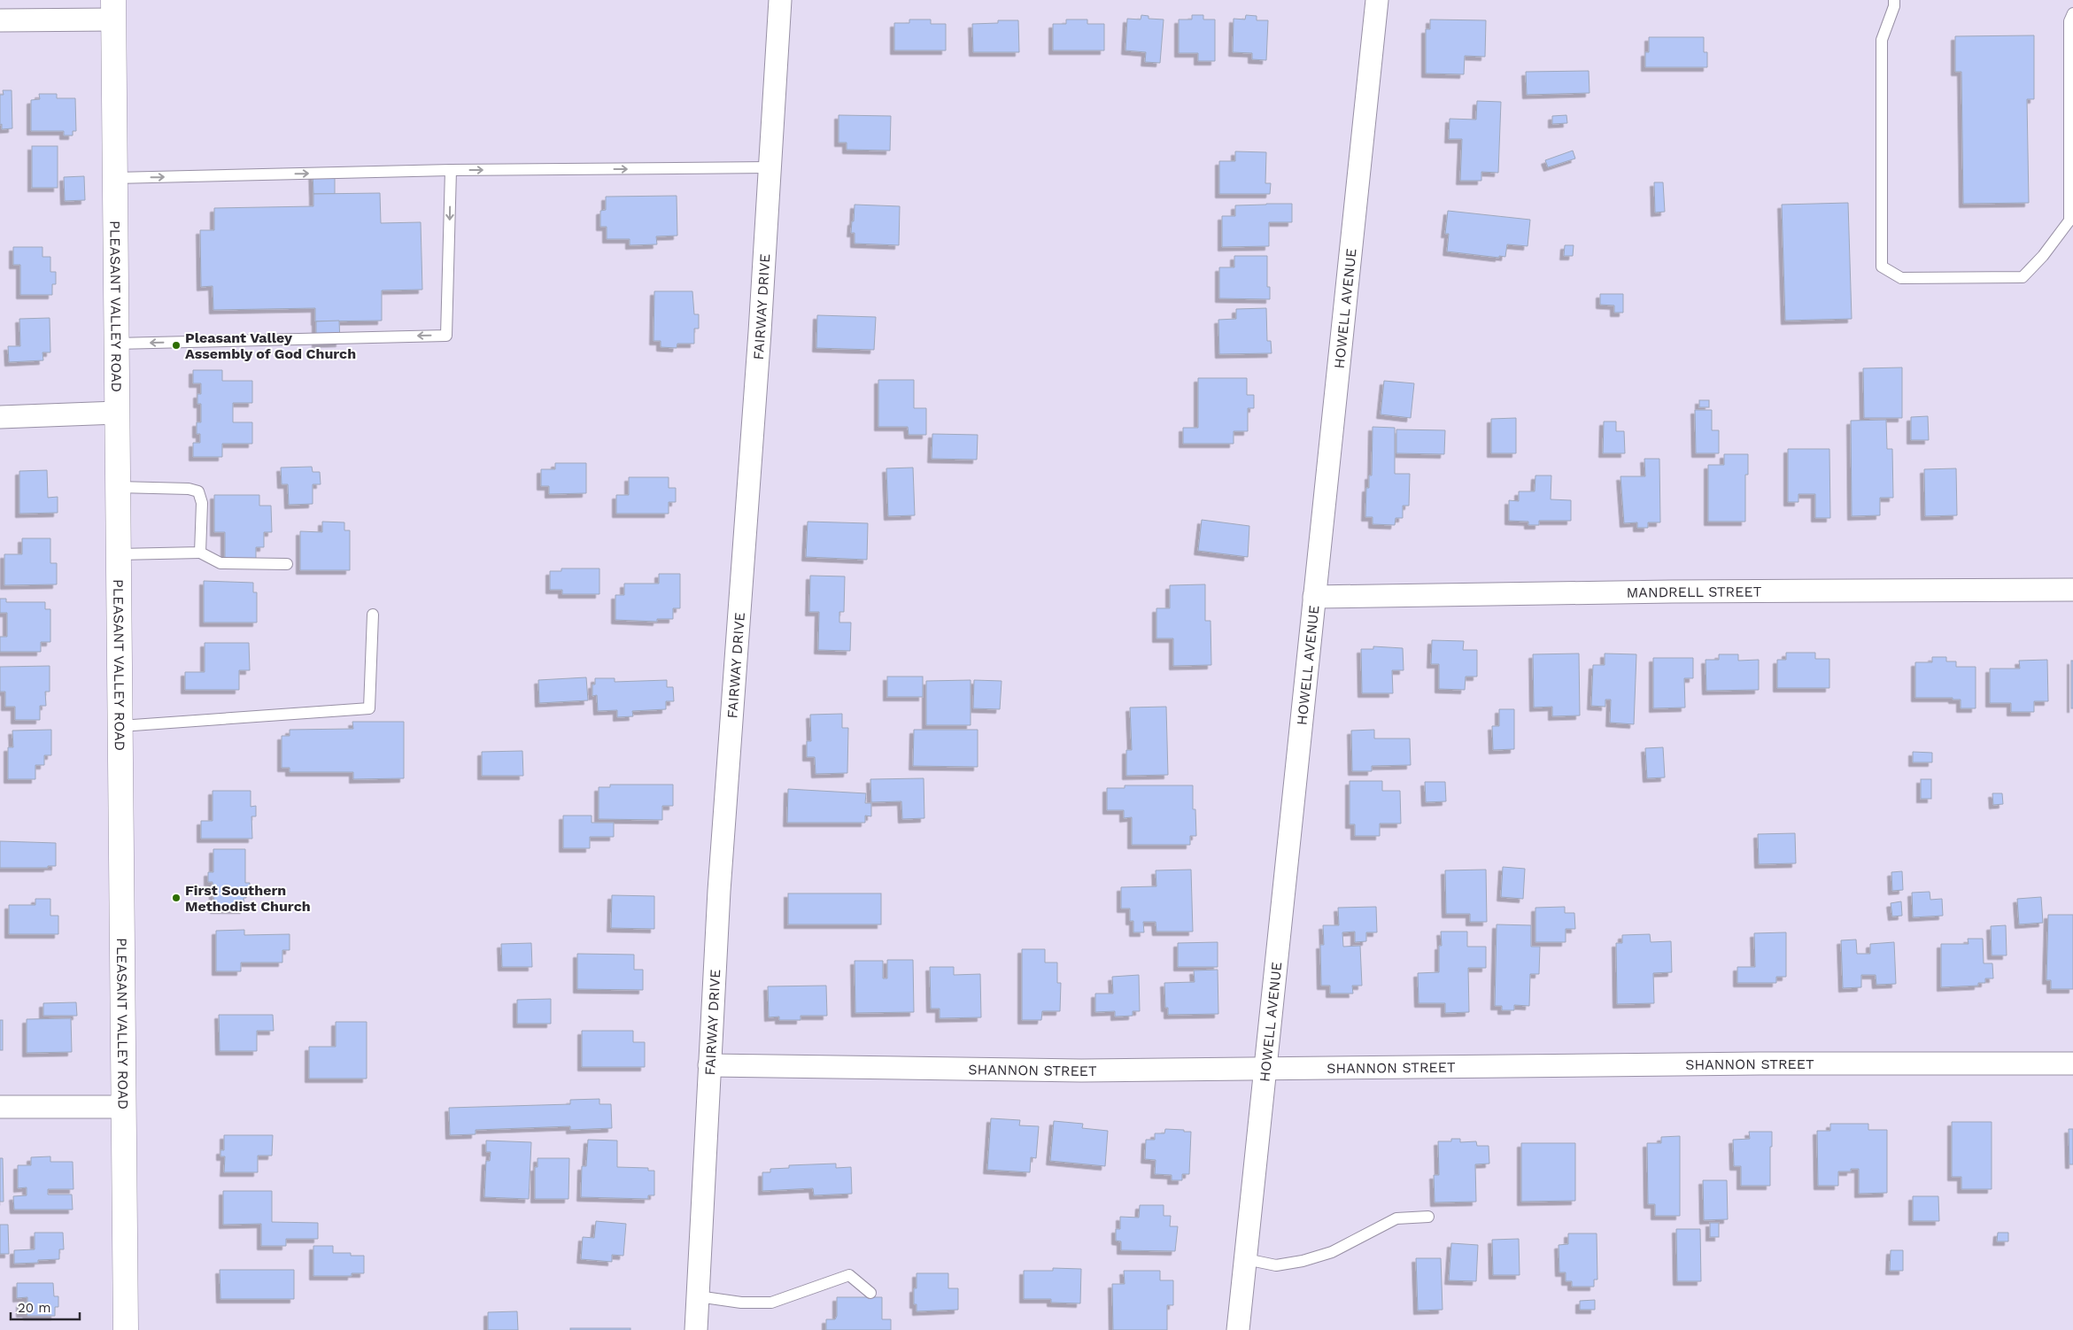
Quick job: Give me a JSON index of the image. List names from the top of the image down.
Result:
{
  "streets": {
    "street": [
      "PLEASANT VALLEY ROAD",
      "FAIRWAY DRIVE",
      "HOWELL AVENUE",
      "MANDRELL STREET",
      "SHANNON STREET"
    ]
  },
  "crossings": [
    ["FAIRWAY DRIVE", "SHANNON STREET"],
    ["HOWELL AVENUE", "MANDRELL STREET"],
    ["HOWELL AVENUE", "SHANNON STREET"]
  ],
  "places": ["Pleasant Valley Assembly of God Church", "First Southern Methodist Church"],
  "scale_bar": "20 m"
}
